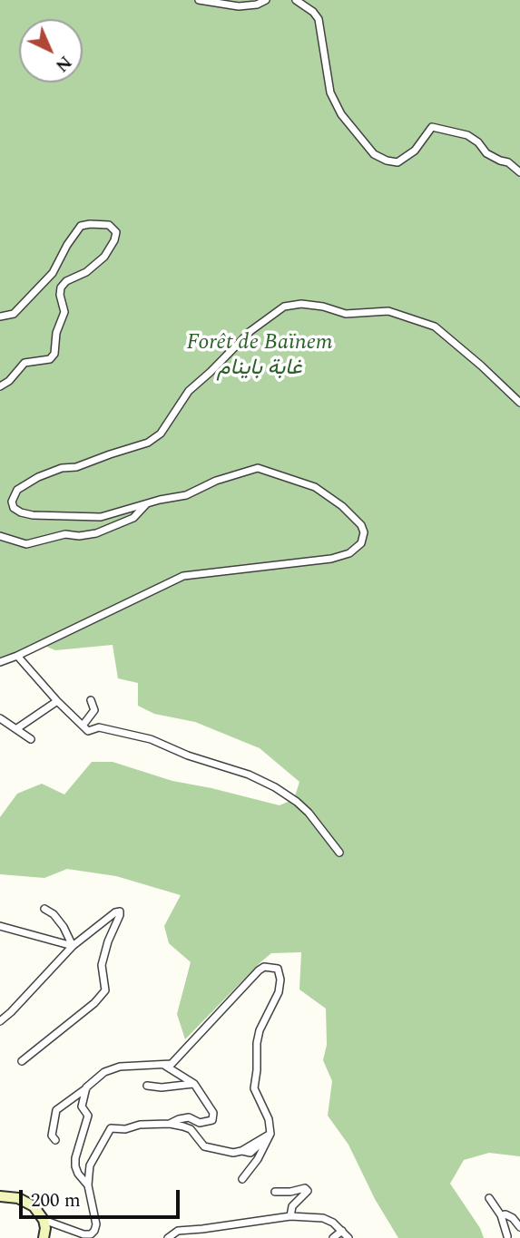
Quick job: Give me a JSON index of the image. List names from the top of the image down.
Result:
{
  "parks": ["Forêt de Baïnem غابة باينام"],
  "scale_bar": "200 m",
  "north": "bottom right"
}
